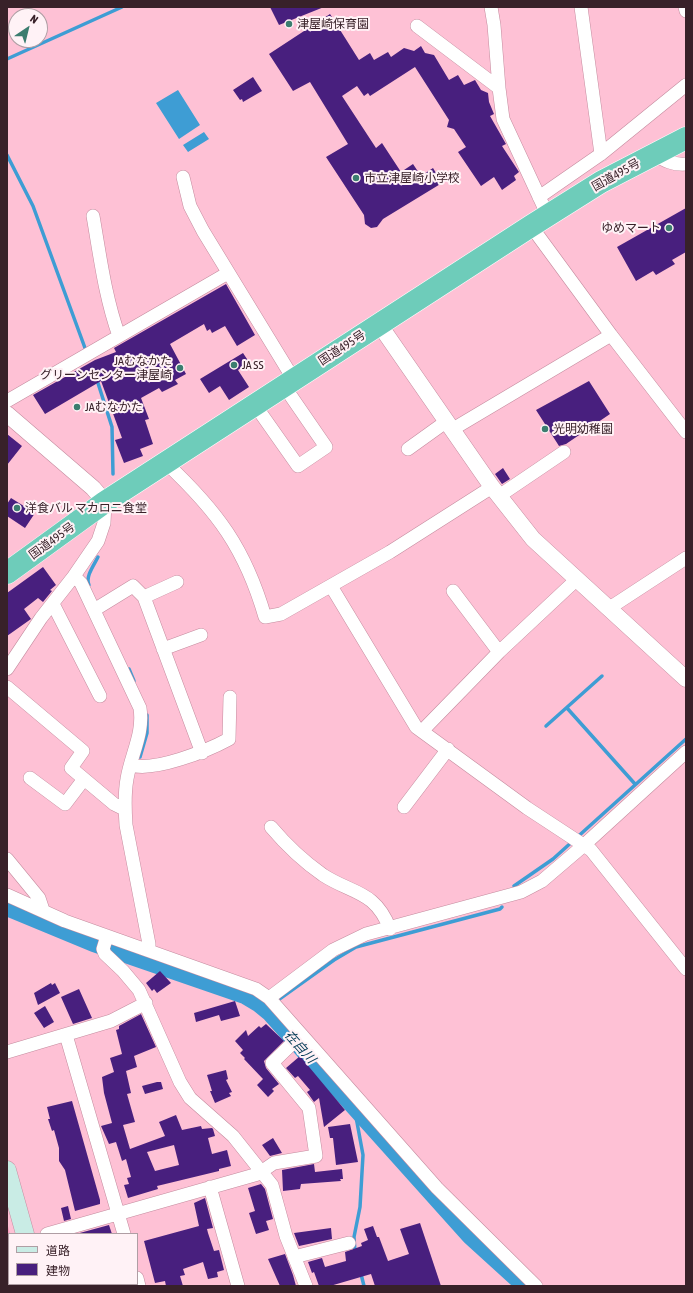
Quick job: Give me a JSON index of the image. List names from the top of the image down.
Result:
{
  "streets": {
    "highway": ["国道495号"]
  },
  "water": ["在自川"],
  "places": [
    "津屋崎保育園",
    "市立津屋崎小学校",
    "ゆめマート",
    "JA SS",
    "JAむなかた グリーンセンター津屋崎",
    "JAむなかた",
    "光明幼稚園",
    "洋食バル マカロニ食堂"
  ],
  "legend": ["道路", "建物"],
  "north": "top right"
}
